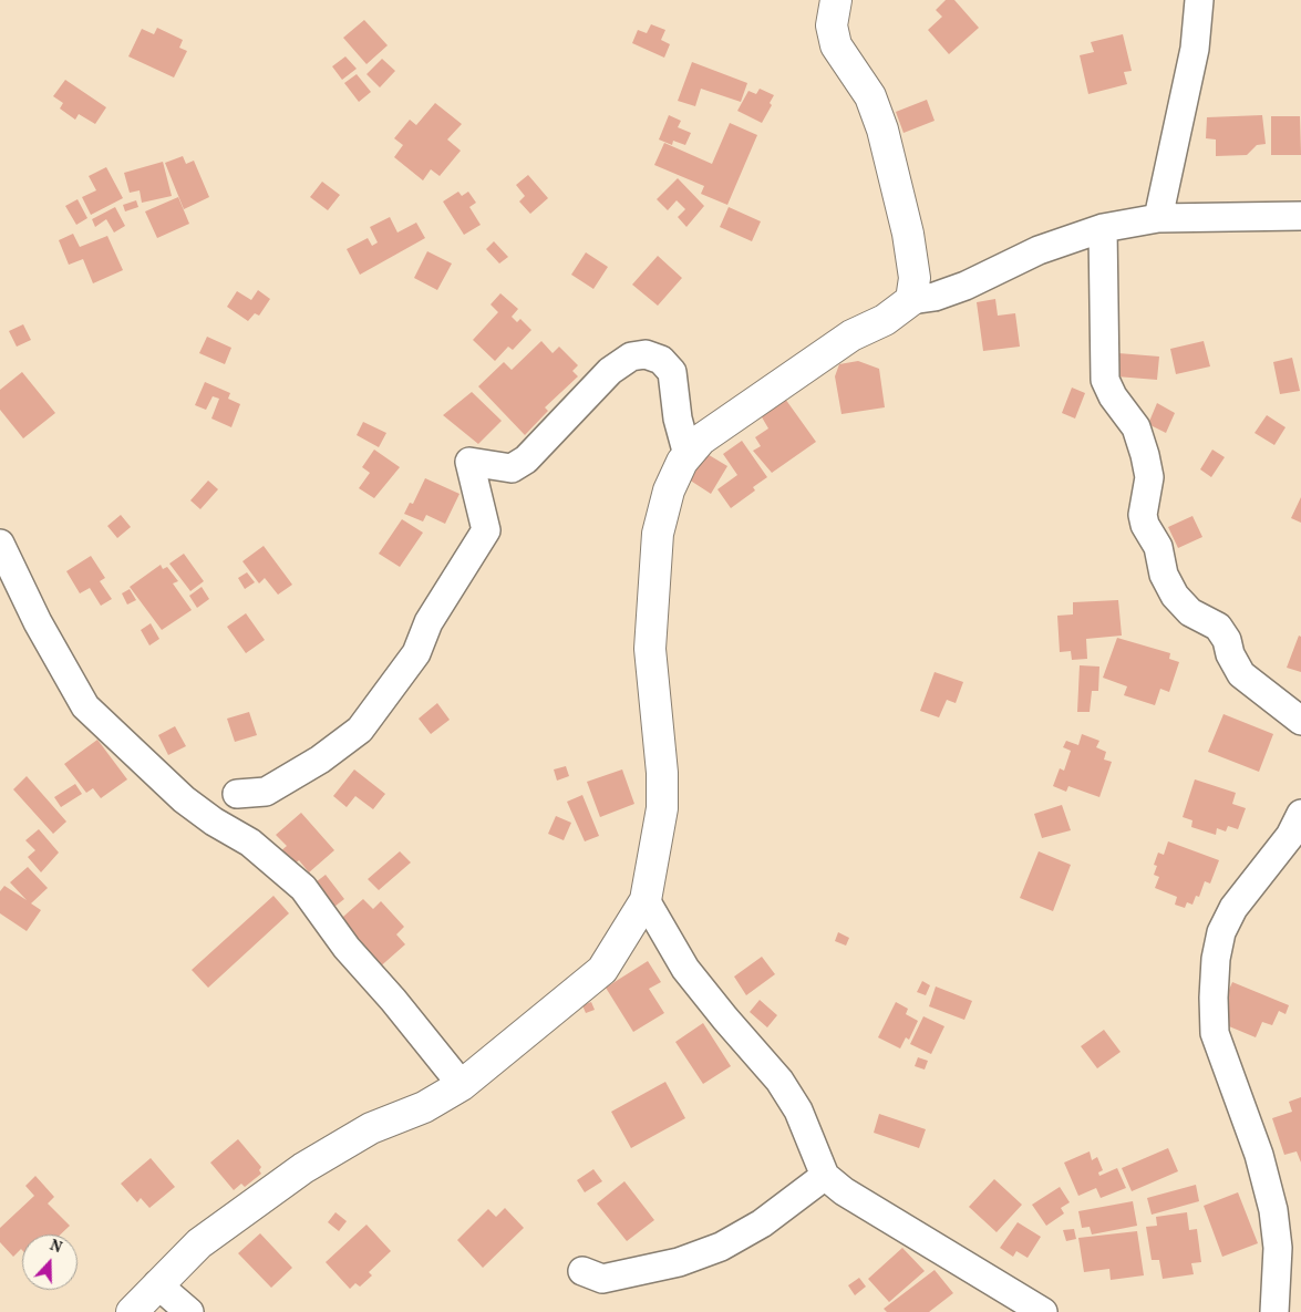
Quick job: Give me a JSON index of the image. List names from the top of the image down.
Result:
{
  "north": "top"
}
